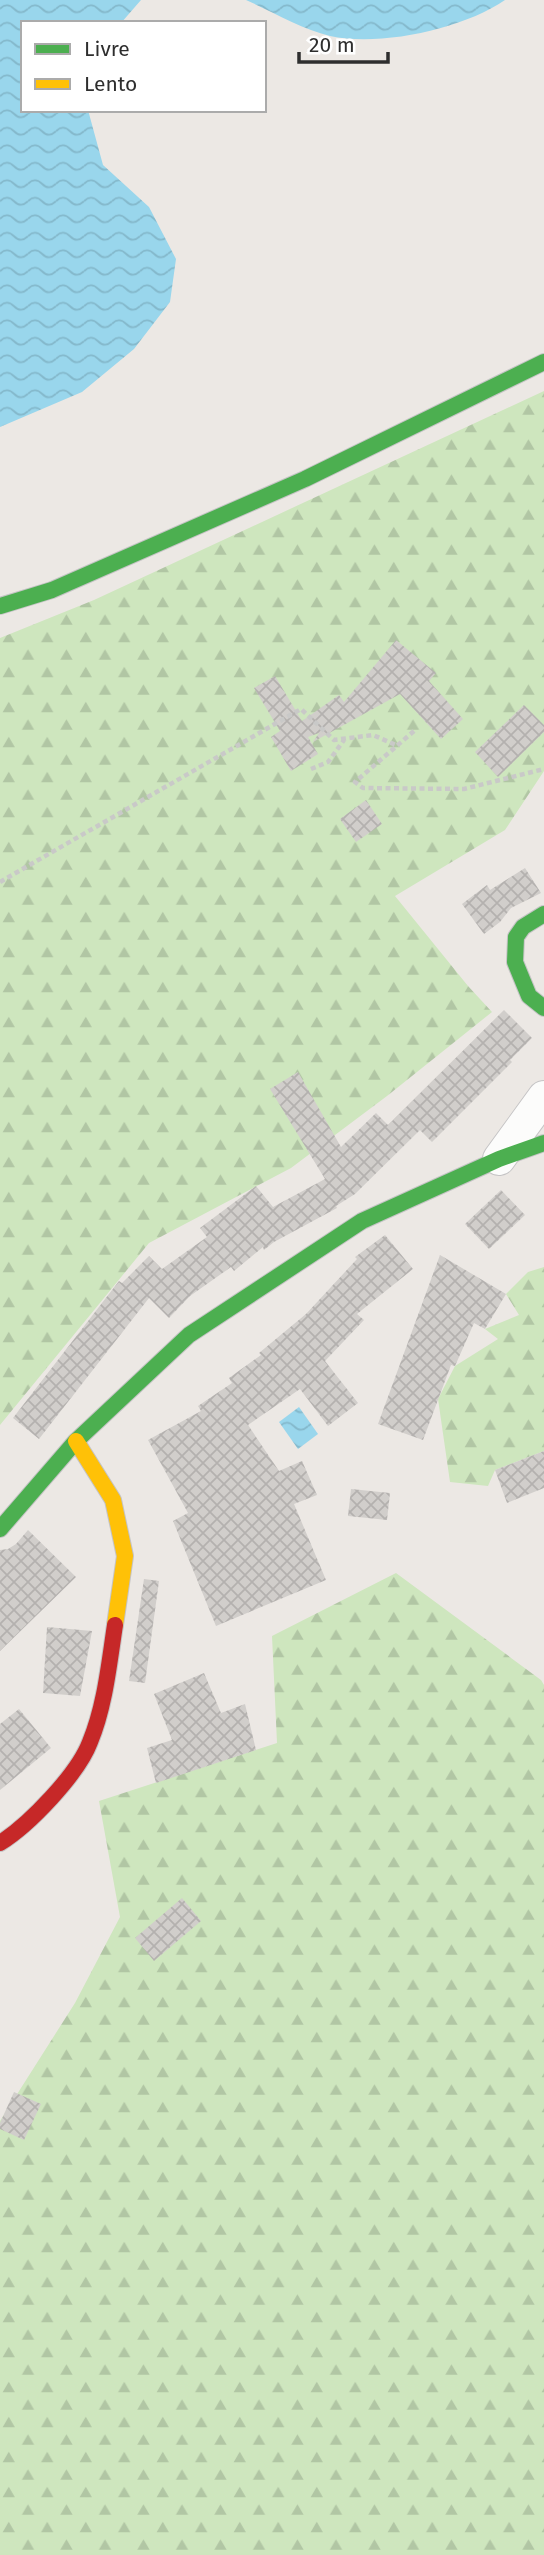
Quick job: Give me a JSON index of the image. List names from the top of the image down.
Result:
{
  "legend": ["Livre", "Lento"],
  "scale_bar": "20 m"
}
